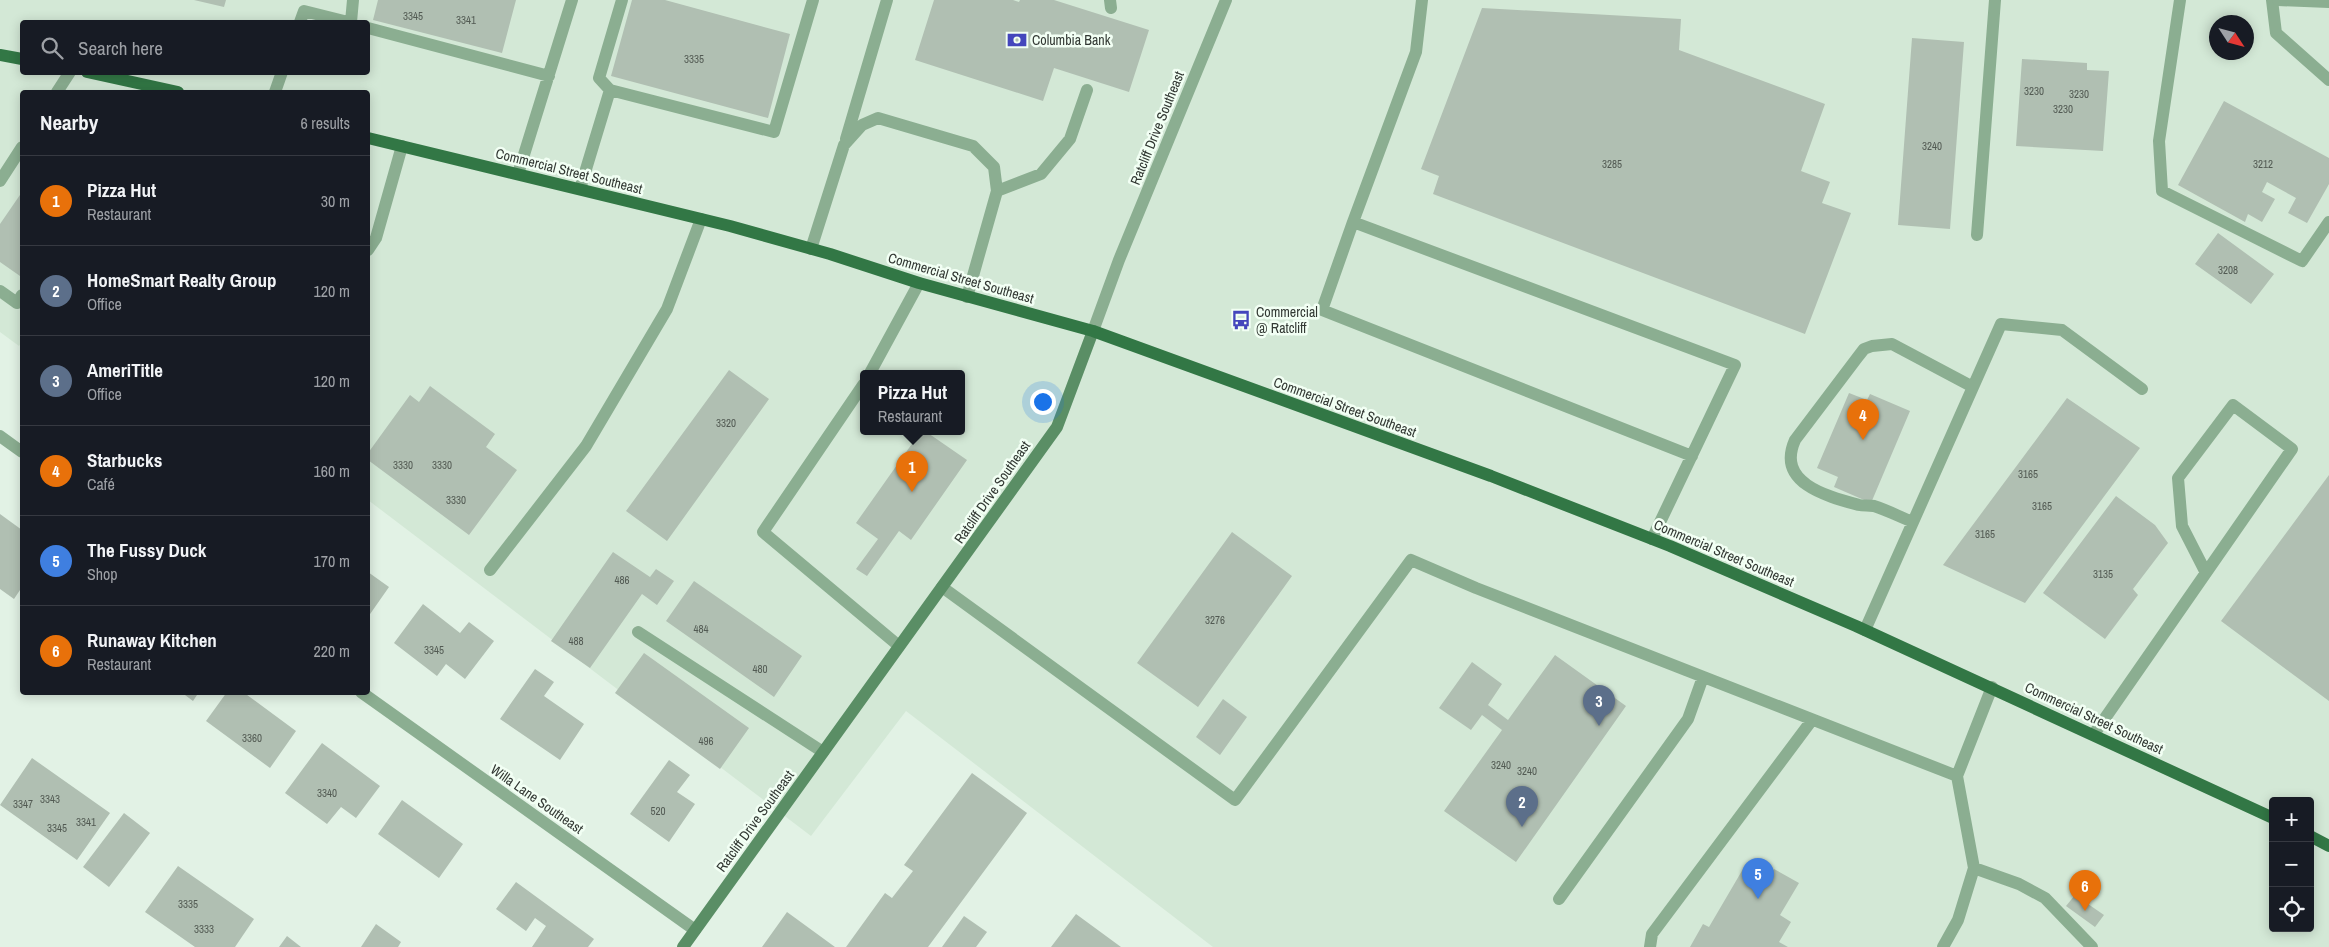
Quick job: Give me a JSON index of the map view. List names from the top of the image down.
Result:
{
  "streets": {
    "main road": ["Commercial Street Southeast"],
    "street": ["Ratcliff Drive Southeast", "Willa Lane Southeast"]
  },
  "crossings": [
    ["Ratcliff Drive Southeast", "Commercial Street Southeast"],
    ["Ratcliff Drive Southeast", "Willa Lane Southeast"]
  ],
  "places": {
    "bank": ["Columbia Bank"],
    "bus stop": ["Commercial @ Ratcliff"]
  },
  "house_numbers": [
    "3345",
    "3341",
    "3335",
    "3230",
    "3230",
    "3230",
    "3240",
    "3285",
    "3212",
    "3208",
    "3320",
    "3330",
    "3330",
    "3165",
    "3330",
    "3165",
    "3165",
    "3135",
    "486",
    "3276",
    "484",
    "488",
    "3345",
    "480",
    "3360",
    "496",
    "3240",
    "3240",
    "3340",
    "3343",
    "3347",
    "520",
    "3341",
    "3345",
    "3335",
    "3333"
  ],
  "north": "bottom right",
  "page": {
    "search": "Search here",
    "heading": ["Nearby", "6 results"],
    "list": [
      {
        "mark": "1",
        "name": "Pizza Hut",
        "note": "Restaurant",
        "value": "30 m"
      },
      {
        "mark": "2",
        "name": "HomeSmart Realty Group",
        "note": "Office",
        "value": "120 m"
      },
      {
        "mark": "3",
        "name": "AmeriTitle",
        "note": "Office",
        "value": "120 m"
      },
      {
        "mark": "4",
        "name": "Starbucks",
        "note": "Café",
        "value": "160 m"
      },
      {
        "mark": "5",
        "name": "The Fussy Duck",
        "note": "Shop",
        "value": "170 m"
      },
      {
        "mark": "6",
        "name": "Runaway Kitchen",
        "note": "Restaurant",
        "value": "220 m"
      }
    ],
    "popup": ["Pizza Hut", "Restaurant"],
    "pins": [
      "4",
      "1",
      "3",
      "2",
      "5",
      "6"
    ],
    "map_buttons": ["+", "−"]
  }
}
